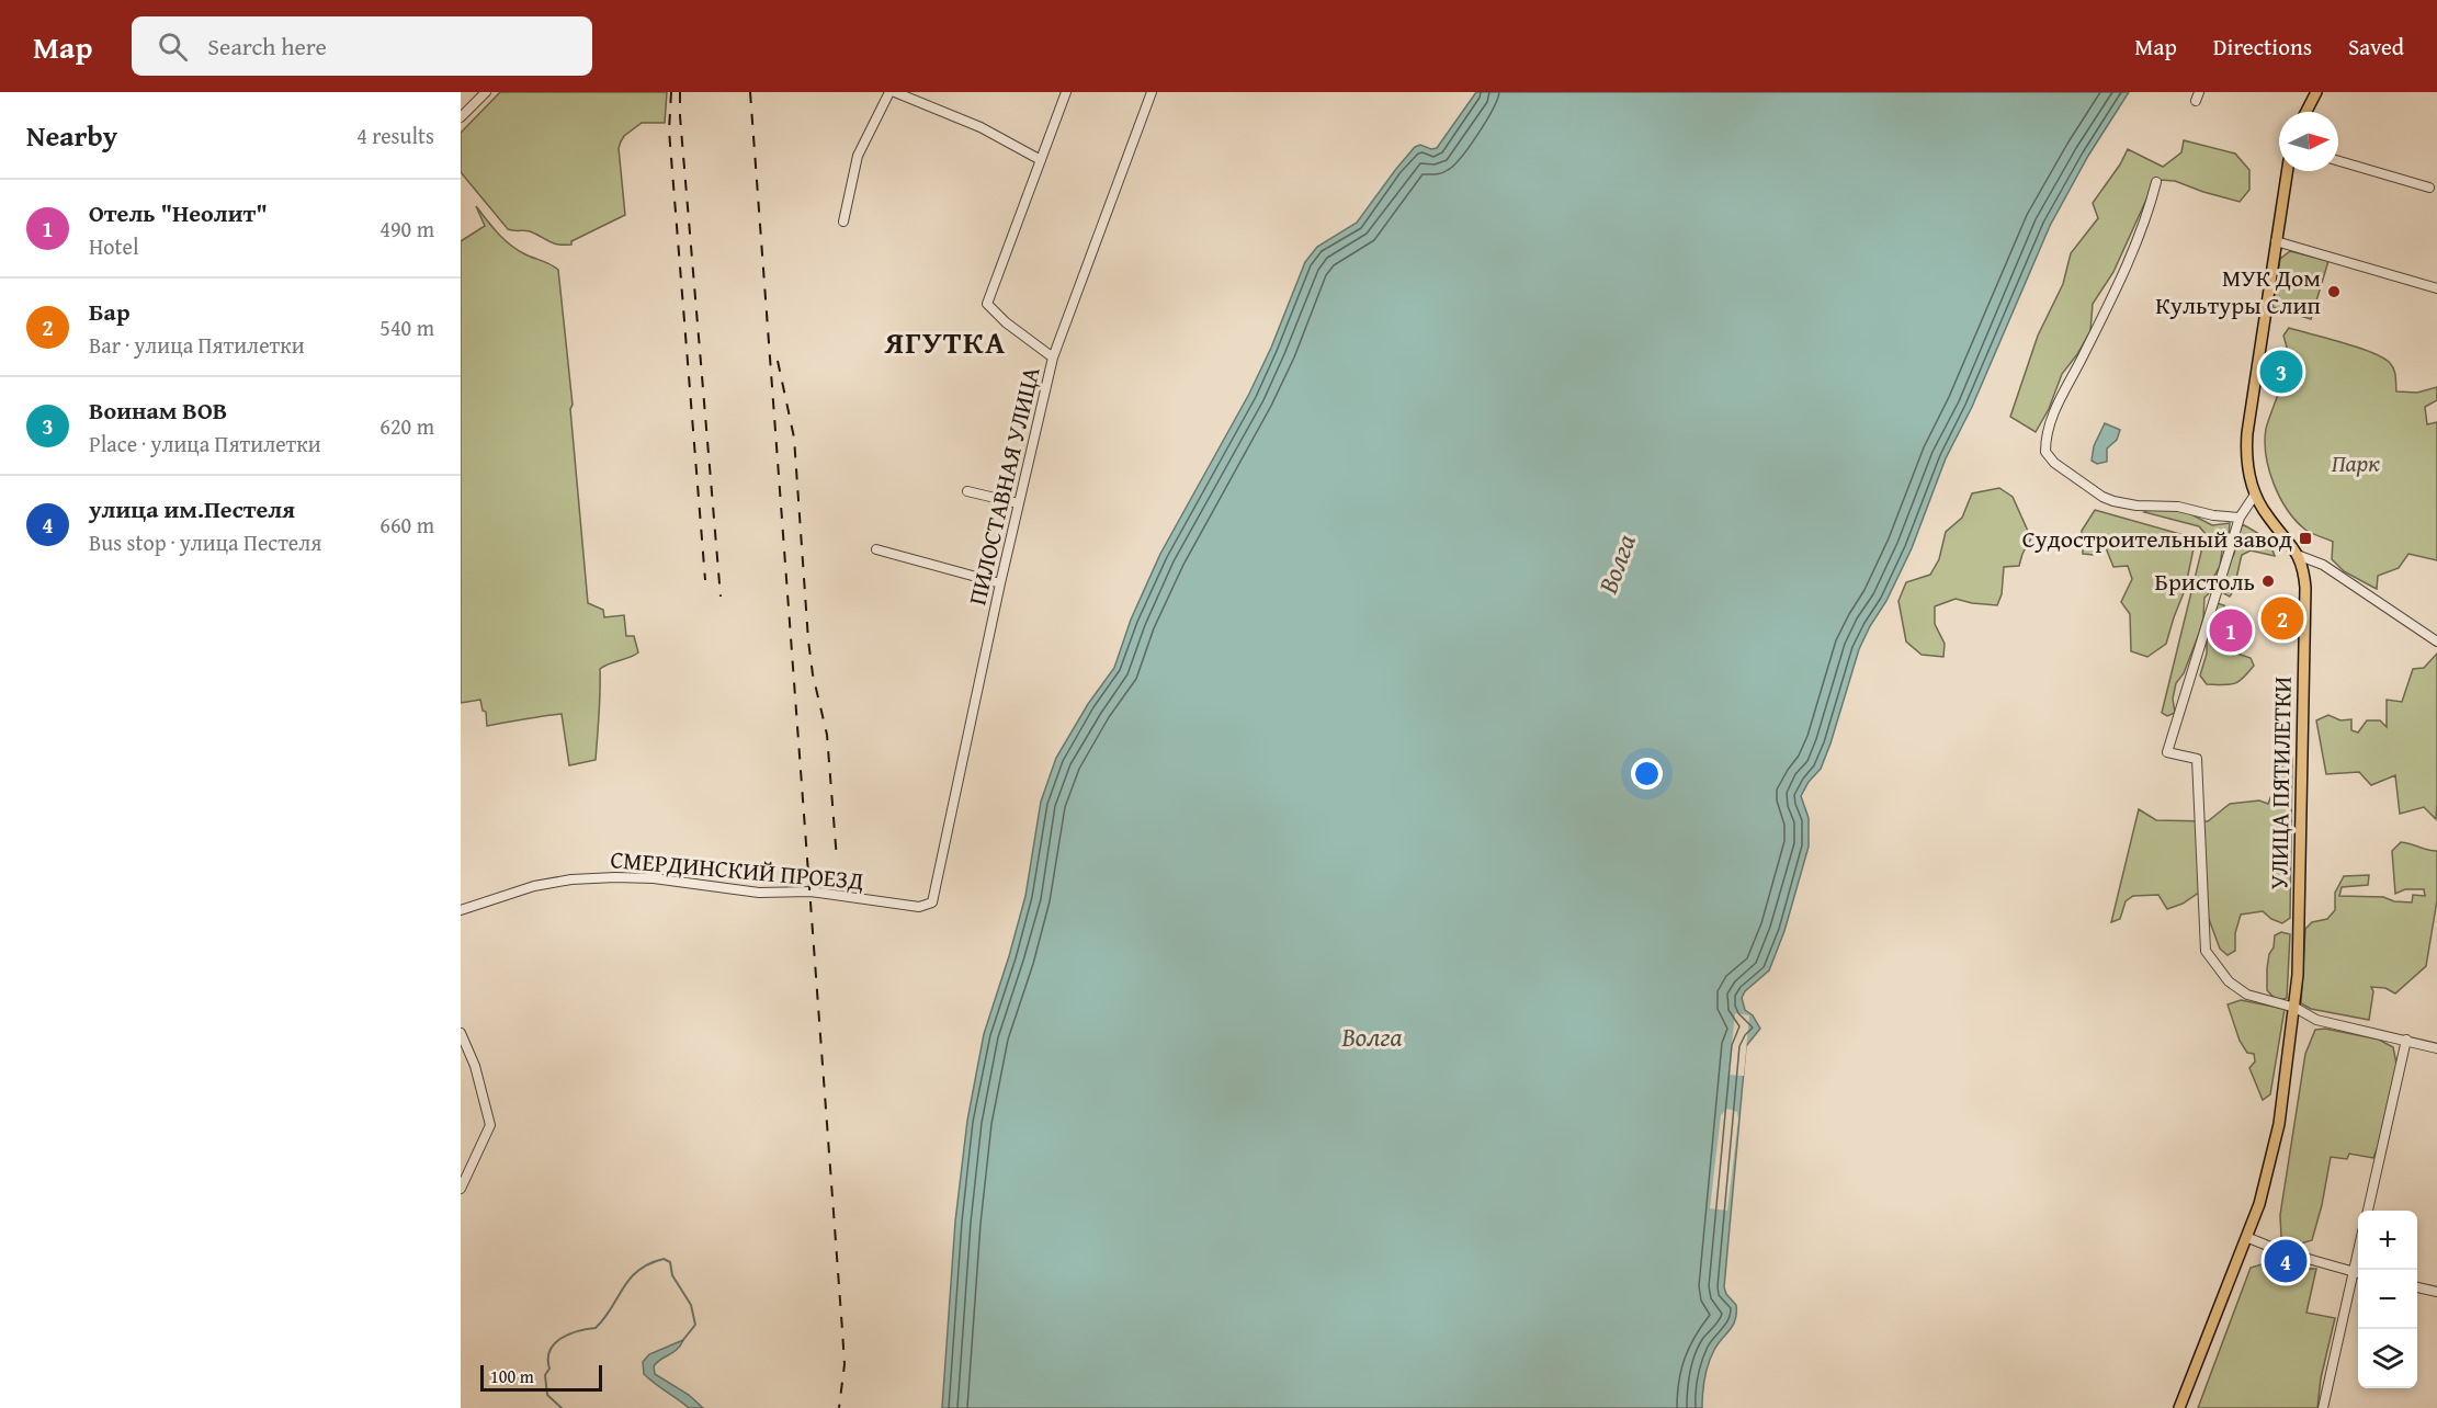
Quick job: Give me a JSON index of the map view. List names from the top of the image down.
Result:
{
  "streets": {
    "main road": ["УЛИЦА ПЯТИЛЕТКИ"],
    "street": ["ПИЛОСТАВНАЯ УЛИЦА", "СМЕРДИНСКИЙ ПРОЕЗД"]
  },
  "crossings": [
    ["ПИЛОСТАВНАЯ УЛИЦА", "СМЕРДИНСКИЙ ПРОЕЗД"]
  ],
  "districts": ["ЯГУТКА"],
  "water": ["Волга"],
  "parks": ["Парк"],
  "places": {
    "other": ["МУК Дом Культуры Слип", "Бристоль"],
    "transit": ["Судостроительный завод"]
  },
  "scale_bar": "100 m",
  "north": "right",
  "page": {
    "header": "Map",
    "search": "Search here",
    "nav": ["Map", "Directions", "Saved"],
    "heading": ["Nearby", "4 results"],
    "list": [
      {
        "mark": "1",
        "name": "Отель \"Неолит\"",
        "note": "Hotel",
        "value": "490 m"
      },
      {
        "mark": "2",
        "name": "Бар",
        "note": "Bar · улица Пятилетки",
        "value": "540 m"
      },
      {
        "mark": "3",
        "name": "Воинам ВОВ",
        "note": "Place · улица Пятилетки",
        "value": "620 m"
      },
      {
        "mark": "4",
        "name": "улица им.Пестеля",
        "note": "Bus stop · улица Пестеля",
        "value": "660 m"
      }
    ],
    "pins": [
      "3",
      "2",
      "1",
      "4"
    ],
    "map_buttons": ["+", "−"],
    "scale": "100 m"
  }
}
